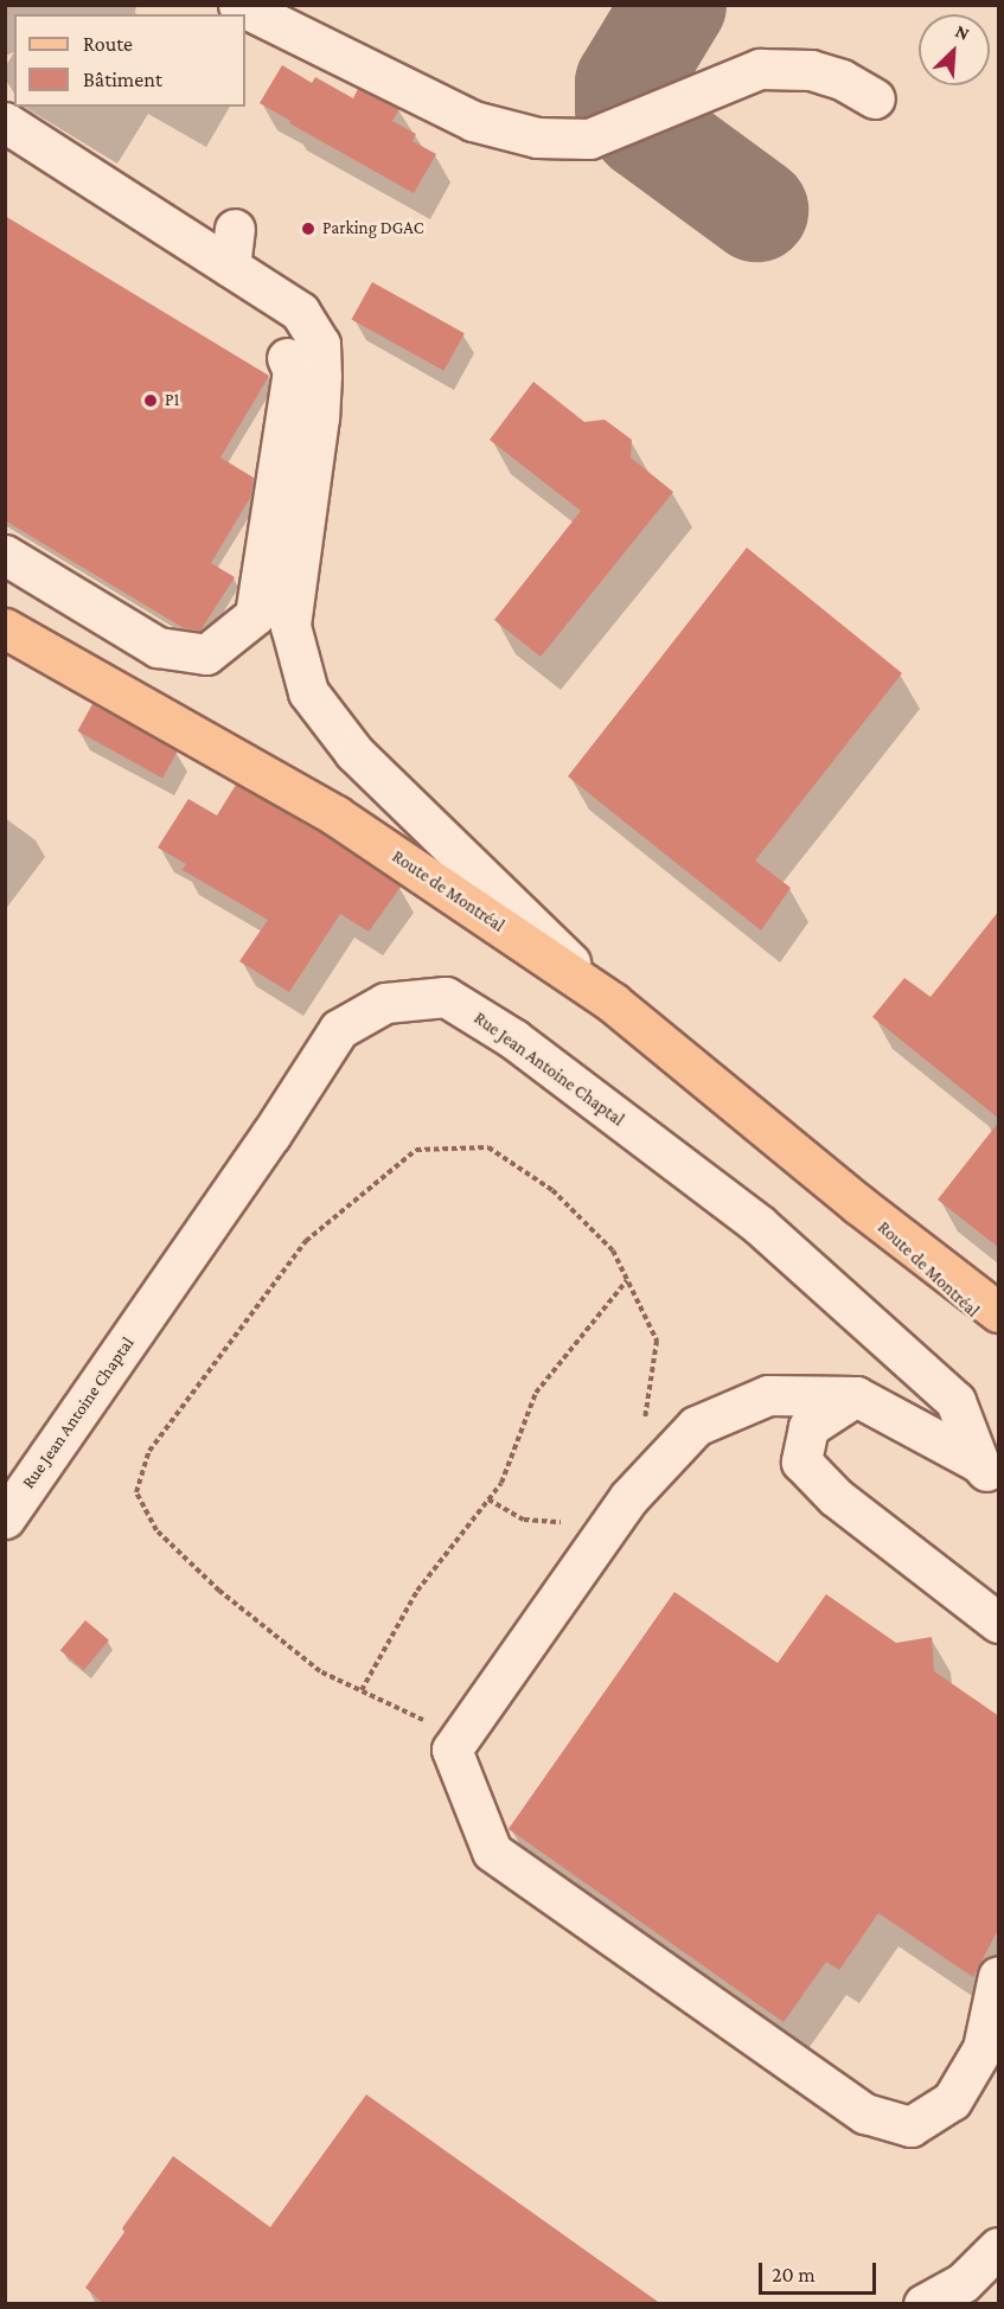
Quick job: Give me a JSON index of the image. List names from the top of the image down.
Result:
{
  "streets": {
    "main road": ["Route de Montréal"],
    "street": ["Rue Jean Antoine Chaptal"]
  },
  "places": ["Parking DGAC", "P1"],
  "legend": ["Route", "Bâtiment"],
  "scale_bar": "20 m",
  "north": "top right"
}
